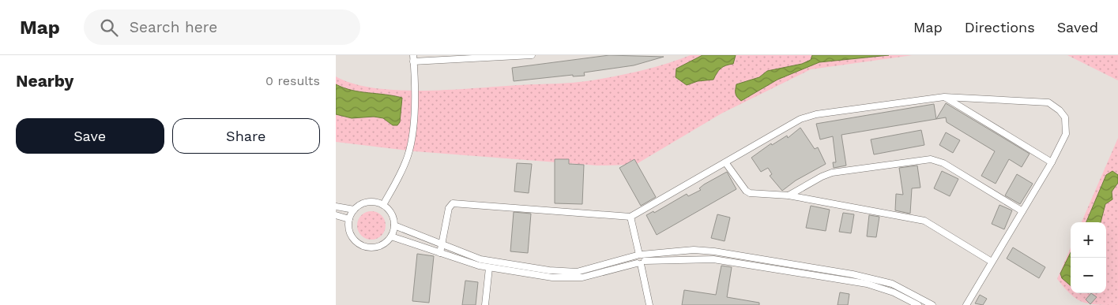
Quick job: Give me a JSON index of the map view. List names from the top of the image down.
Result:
{
  "page": {
    "header": "Map",
    "search": "Search here",
    "nav": ["Map", "Directions", "Saved"],
    "heading": ["Nearby", "0 results"],
    "buttons": ["Save", "Share"],
    "map_buttons": ["+", "−"]
  }
}
